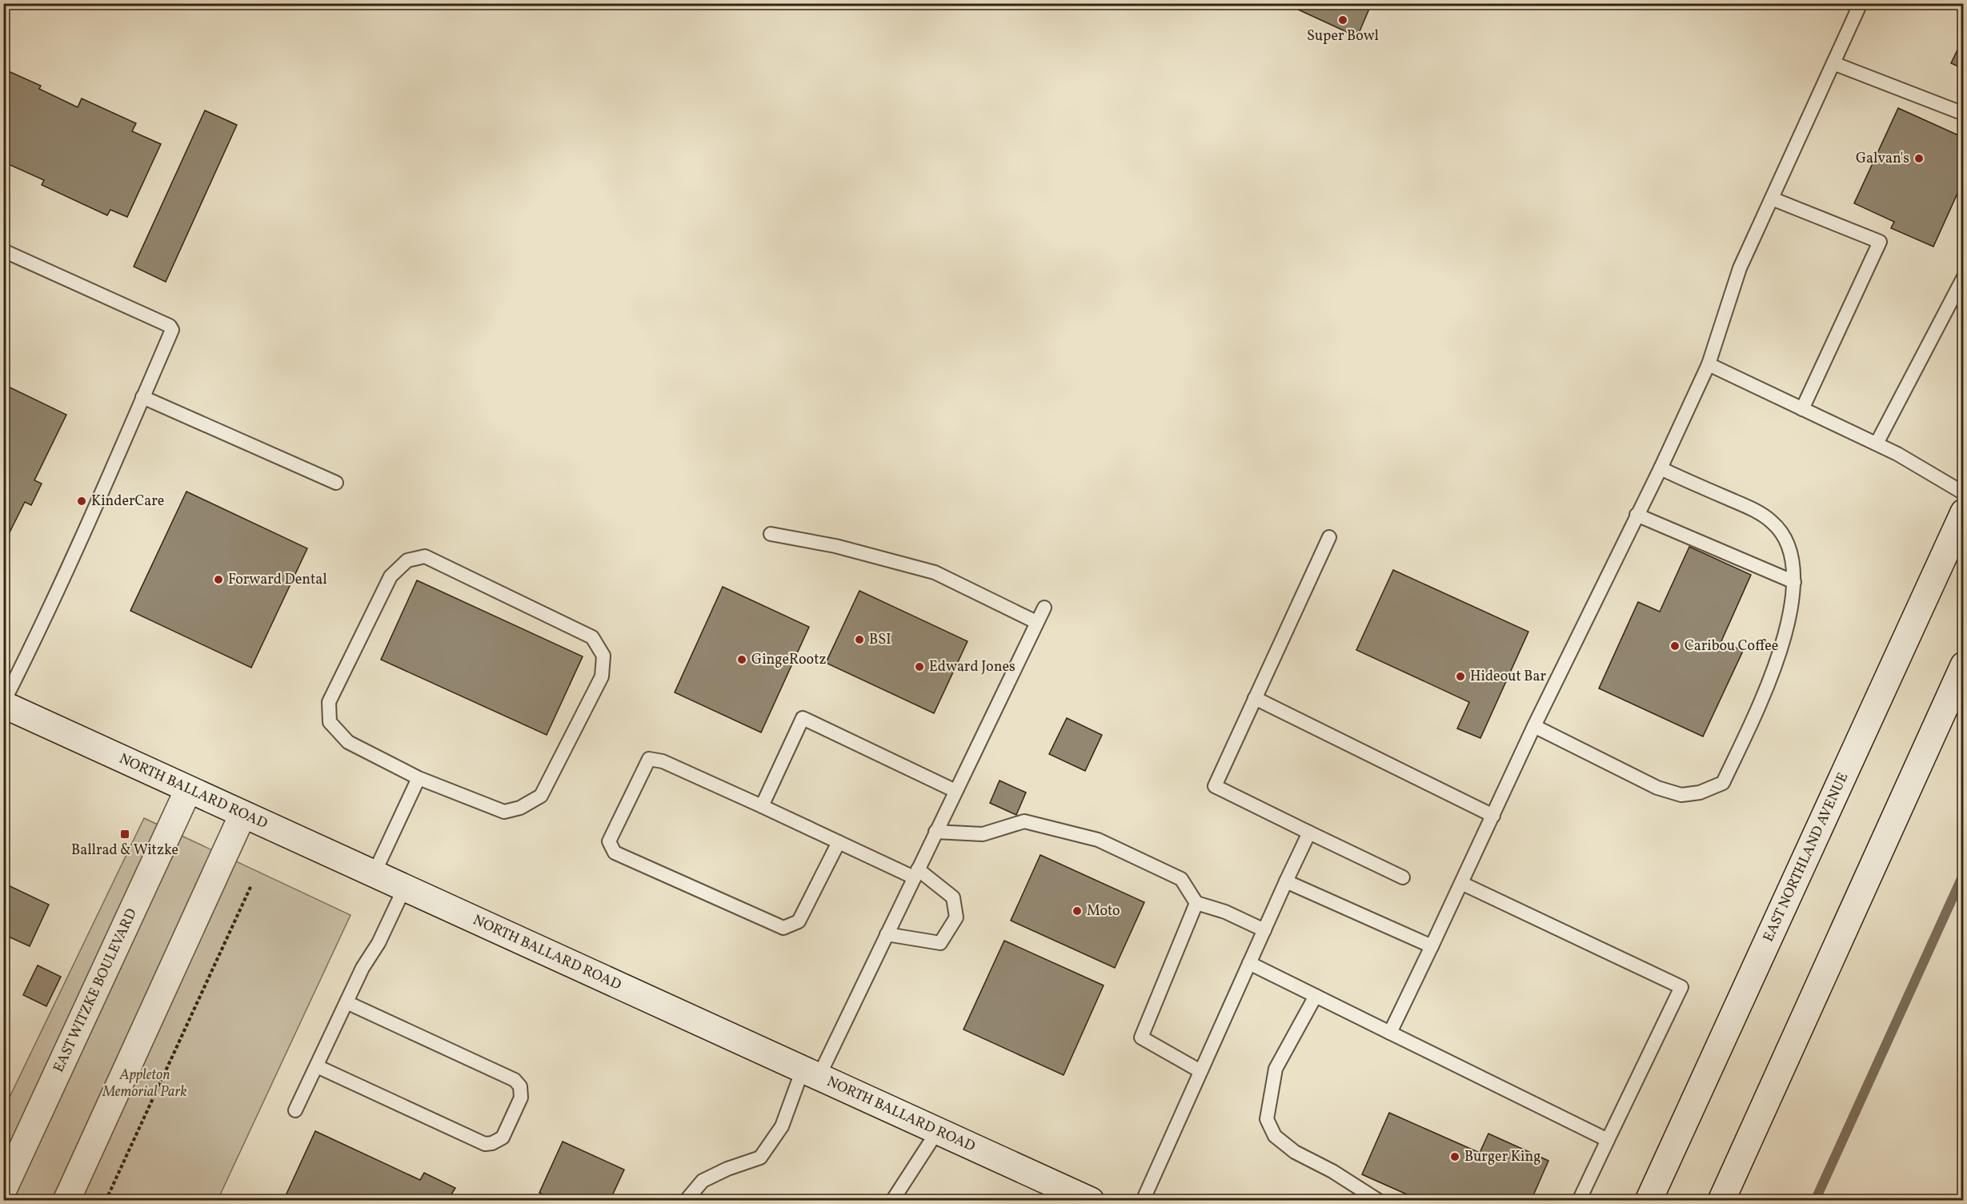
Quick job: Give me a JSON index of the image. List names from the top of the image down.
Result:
{
  "streets": {
    "main road": ["NORTH BALLARD ROAD", "EAST NORTHLAND AVENUE", "EAST WITZKE BOULEVARD"]
  },
  "crossings": [
    ["NORTH BALLARD ROAD", "EAST WITZKE BOULEVARD"]
  ],
  "parks": ["Appleton Memorial Park"],
  "places": {
    "other": [
      "Super Bowl",
      "Galvan's",
      "KinderCare",
      "Forward Dental",
      "BSI",
      "Caribou Coffee",
      "GingeRootz",
      "Edward Jones",
      "Hideout Bar",
      "Moto",
      "Burger King"
    ],
    "transit": ["Ballrad & Witzke"]
  }
}
